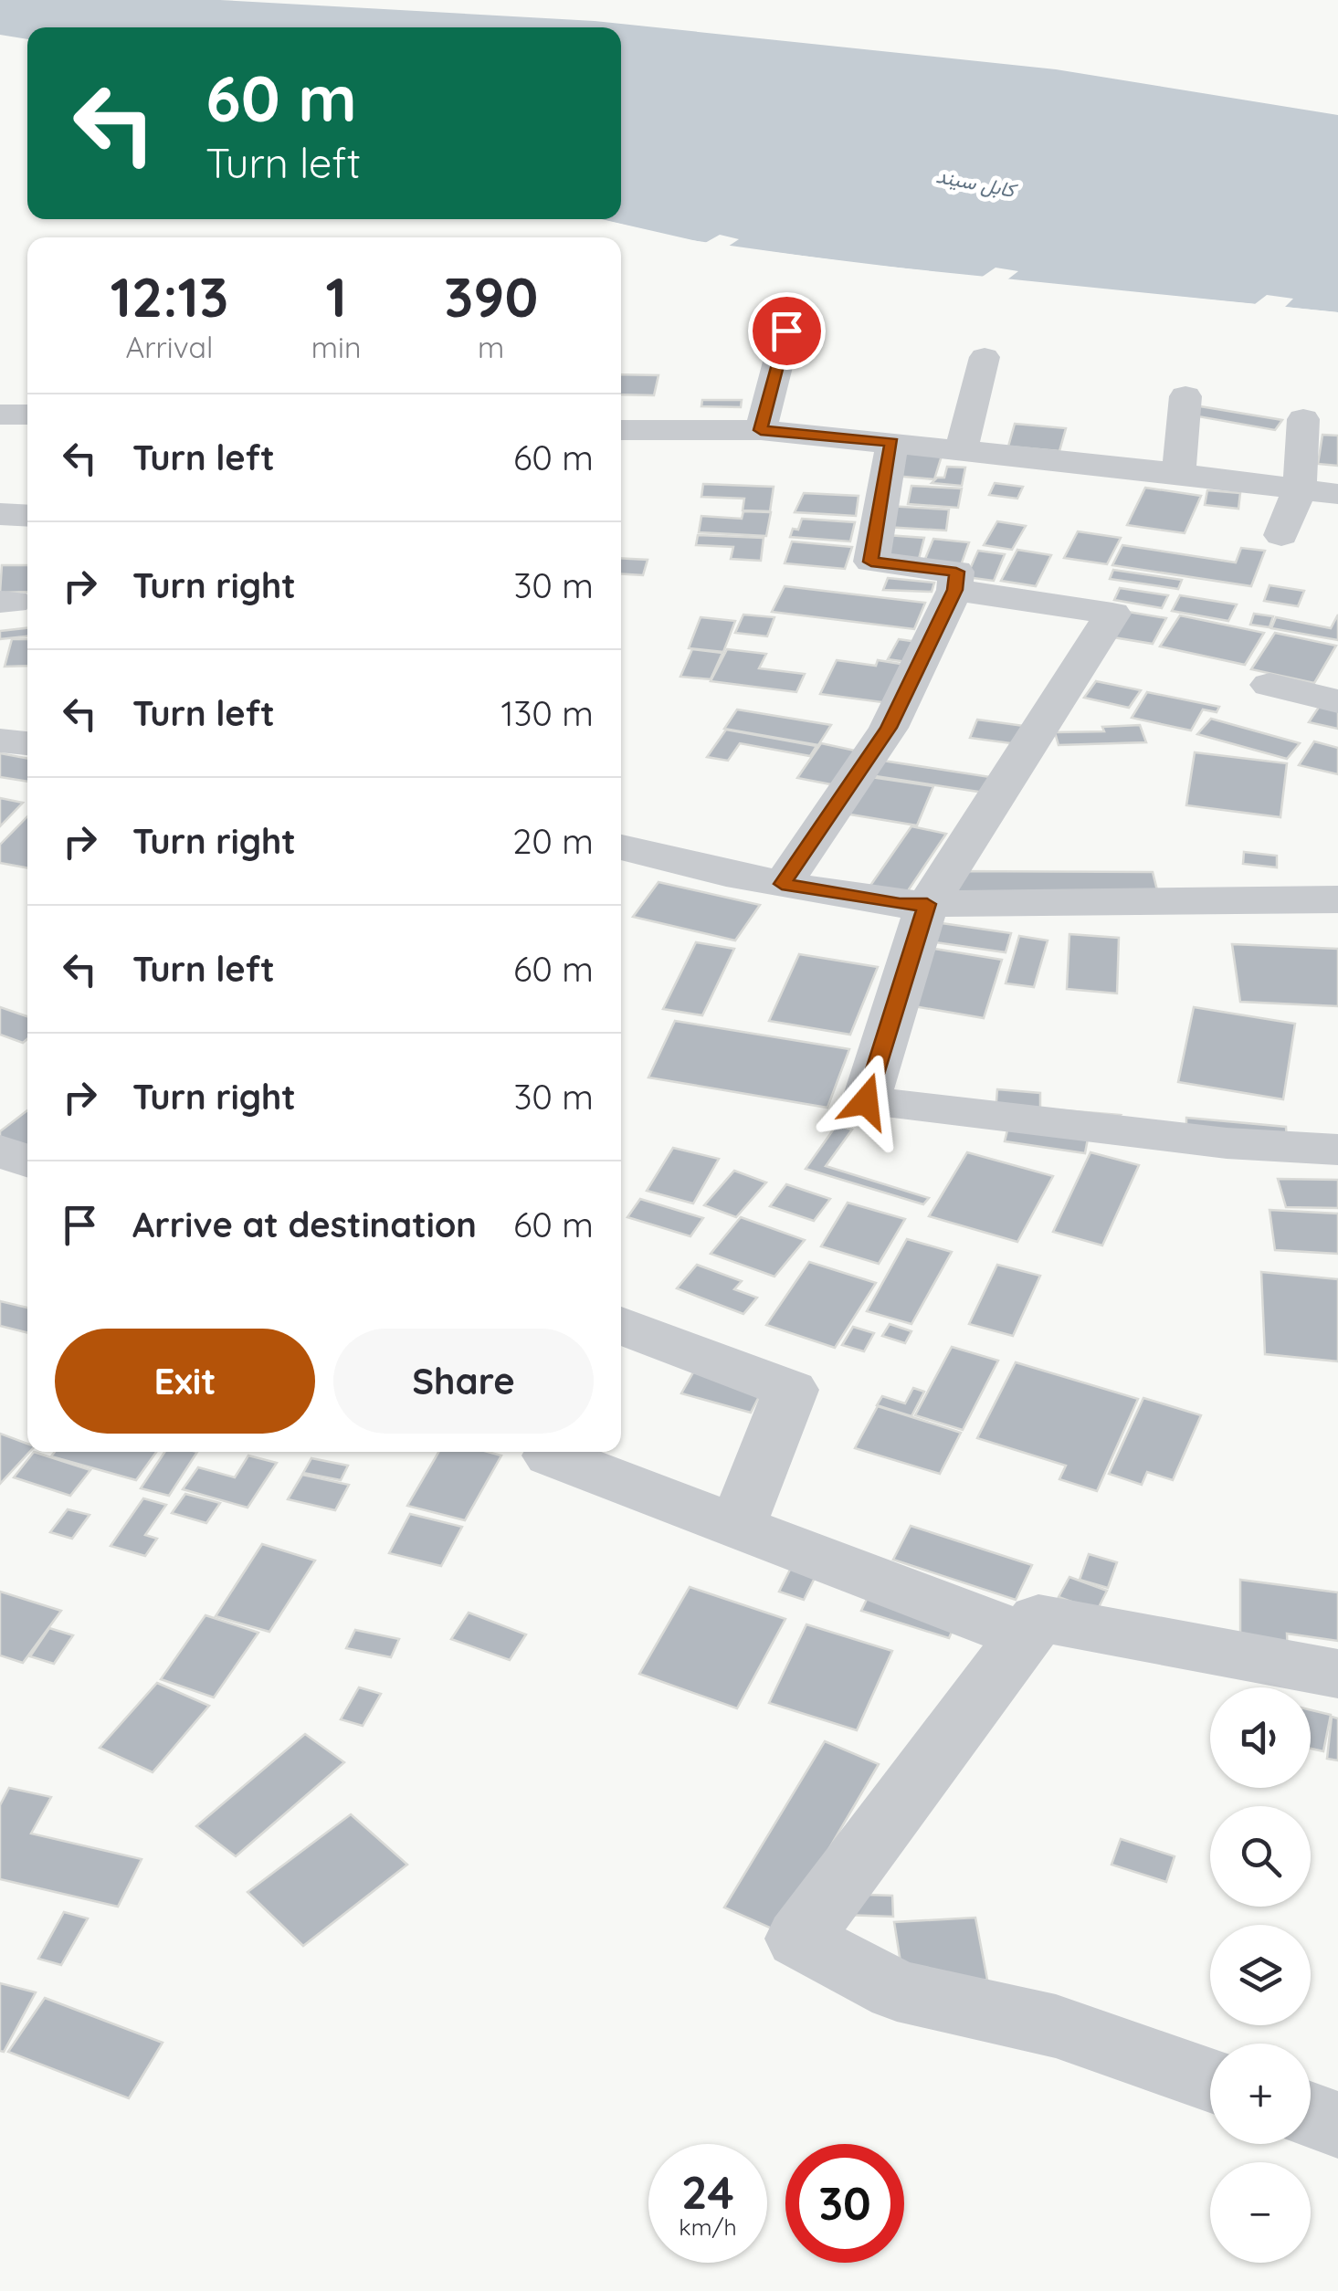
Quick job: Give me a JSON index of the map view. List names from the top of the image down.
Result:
{
  "water": ["کابل سيند"],
  "page": {
    "turn": ["60 m", "Turn left"],
    "eta": [
      "12:13",
      "Arrival",
      "1",
      "min",
      "390",
      "m"
    ],
    "list": [
      {
        "name": "Turn left",
        "value": "60 m"
      },
      {
        "name": "Turn right",
        "value": "30 m"
      },
      {
        "name": "Turn left",
        "value": "130 m"
      },
      {
        "name": "Turn right",
        "value": "20 m"
      },
      {
        "name": "Turn left",
        "value": "60 m"
      },
      {
        "name": "Turn right",
        "value": "30 m"
      },
      {
        "name": "Arrive at destination",
        "value": "60 m"
      }
    ],
    "buttons": ["Exit", "Share"],
    "map_buttons": ["+", "−"],
    "speed": "24 km/h",
    "limit": "30"
  }
}
